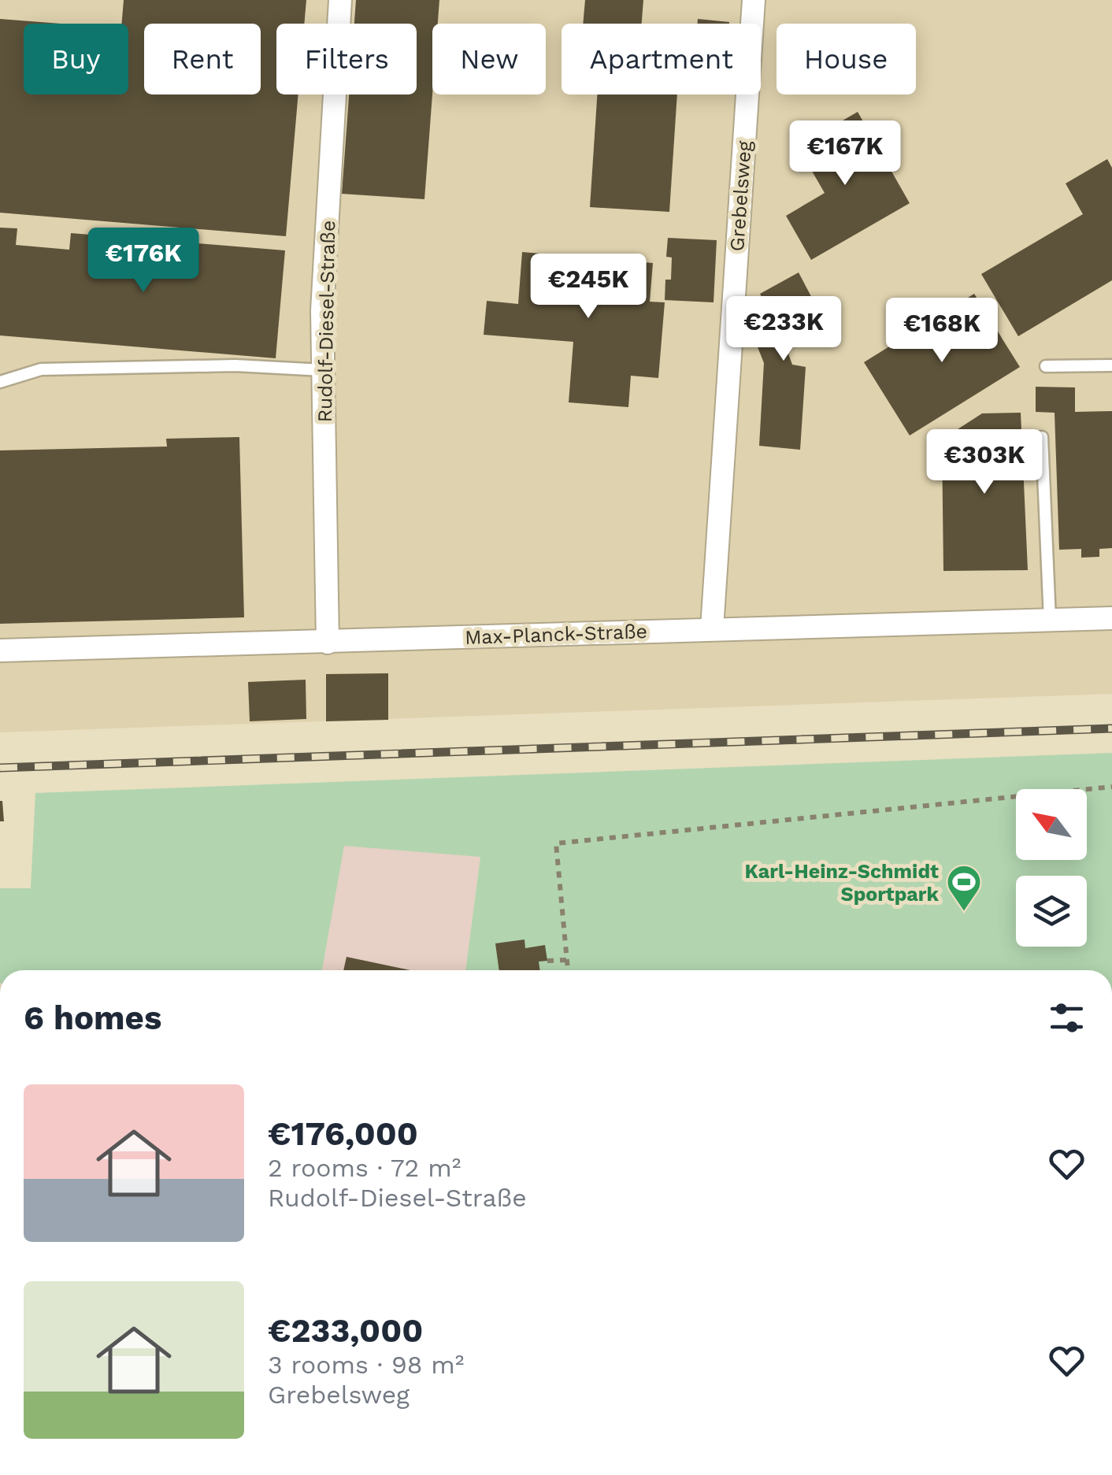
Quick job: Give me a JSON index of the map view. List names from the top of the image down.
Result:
{
  "streets": {
    "street": ["Grebelsweg", "Rudolf-Diesel-Straße", "Max-Planck-Straße"]
  },
  "crossings": [
    ["Grebelsweg", "Max-Planck-Straße"],
    ["Rudolf-Diesel-Straße", "Max-Planck-Straße"]
  ],
  "places": {
    "sports": ["Karl-Heinz-Schmidt Sportpark"]
  },
  "north": "top left",
  "page": {
    "chip": [
      "Buy",
      "Rent",
      "Filters",
      "New",
      "Apartment",
      "House"
    ],
    "price": [
      "€167K",
      "€176K",
      "€245K",
      "€233K",
      "€168K",
      "€303K"
    ],
    "heading": "6 homes",
    "list": [
      {
        "name": "€176,000",
        "note": "2 rooms · 72 m² · Rudolf-Diesel-Straße"
      },
      {
        "name": "€233,000",
        "note": "3 rooms · 98 m² · Grebelsweg"
      }
    ]
  }
}
